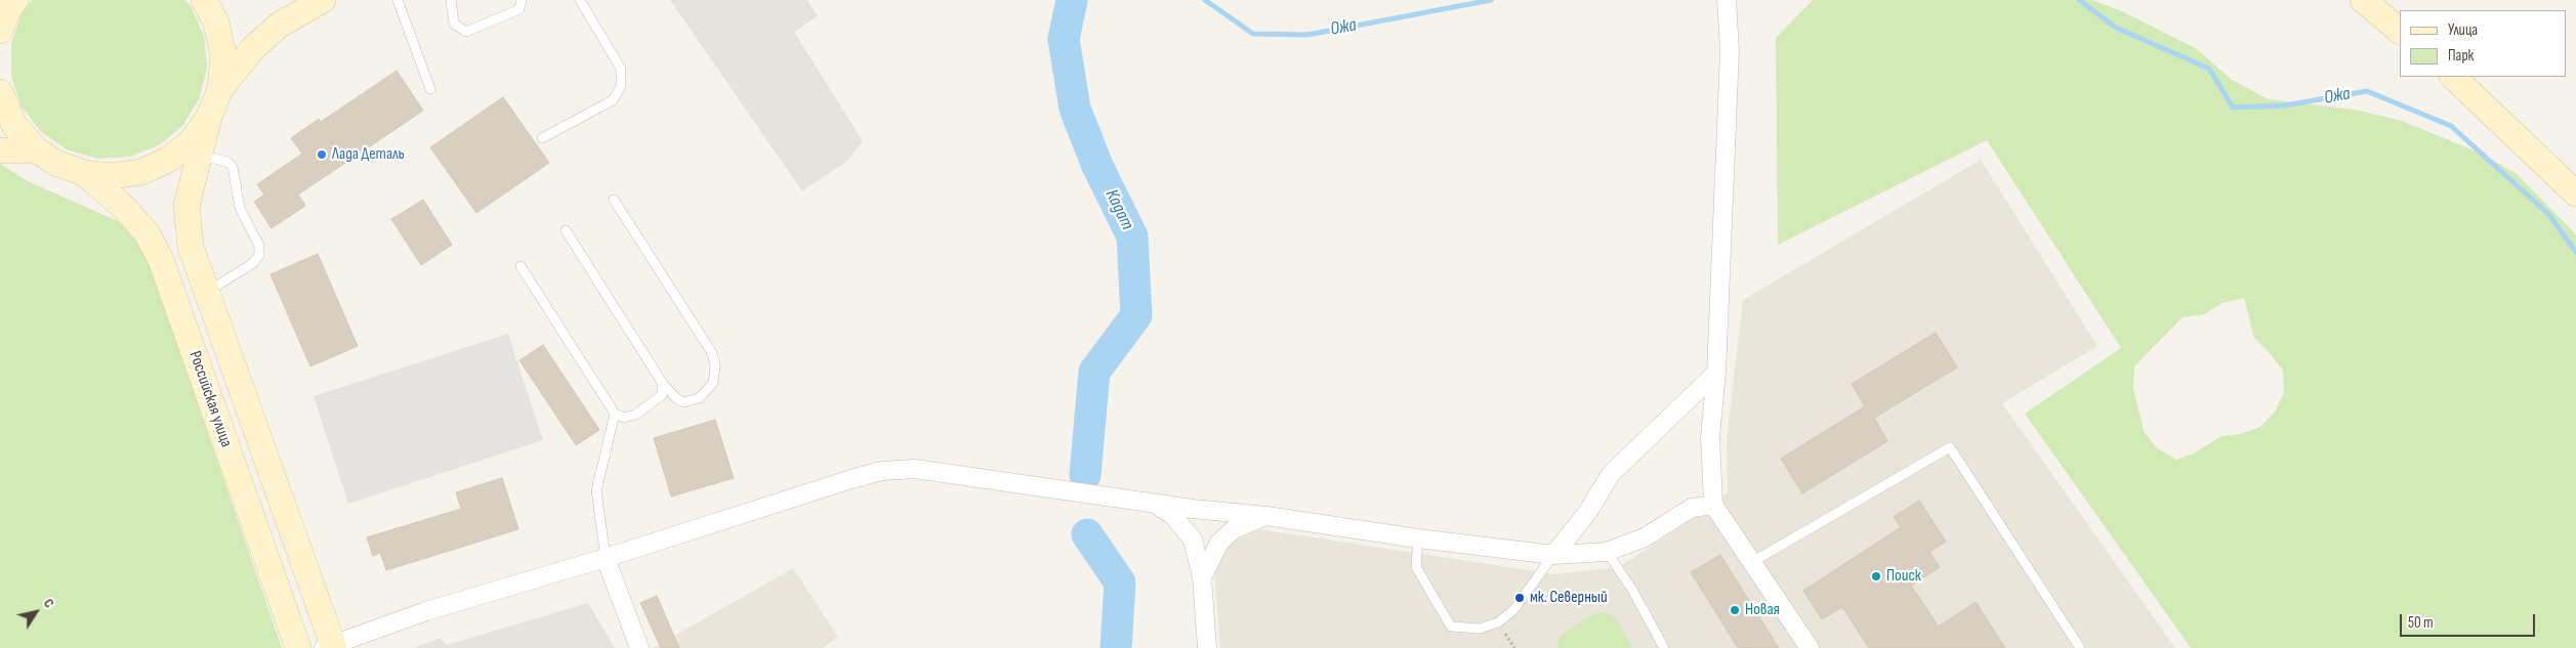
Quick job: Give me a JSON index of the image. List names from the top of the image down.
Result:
{
  "streets": {
    "street": ["Российская улица"]
  },
  "water": ["Ожа", "Кадат"],
  "places": [
    "Лада Деталь",
    "Поиск",
    "мк. Северный",
    "Новая"
  ],
  "legend": ["Улица", "Парк"],
  "scale_bar": "50 m",
  "north": "top right"
}
